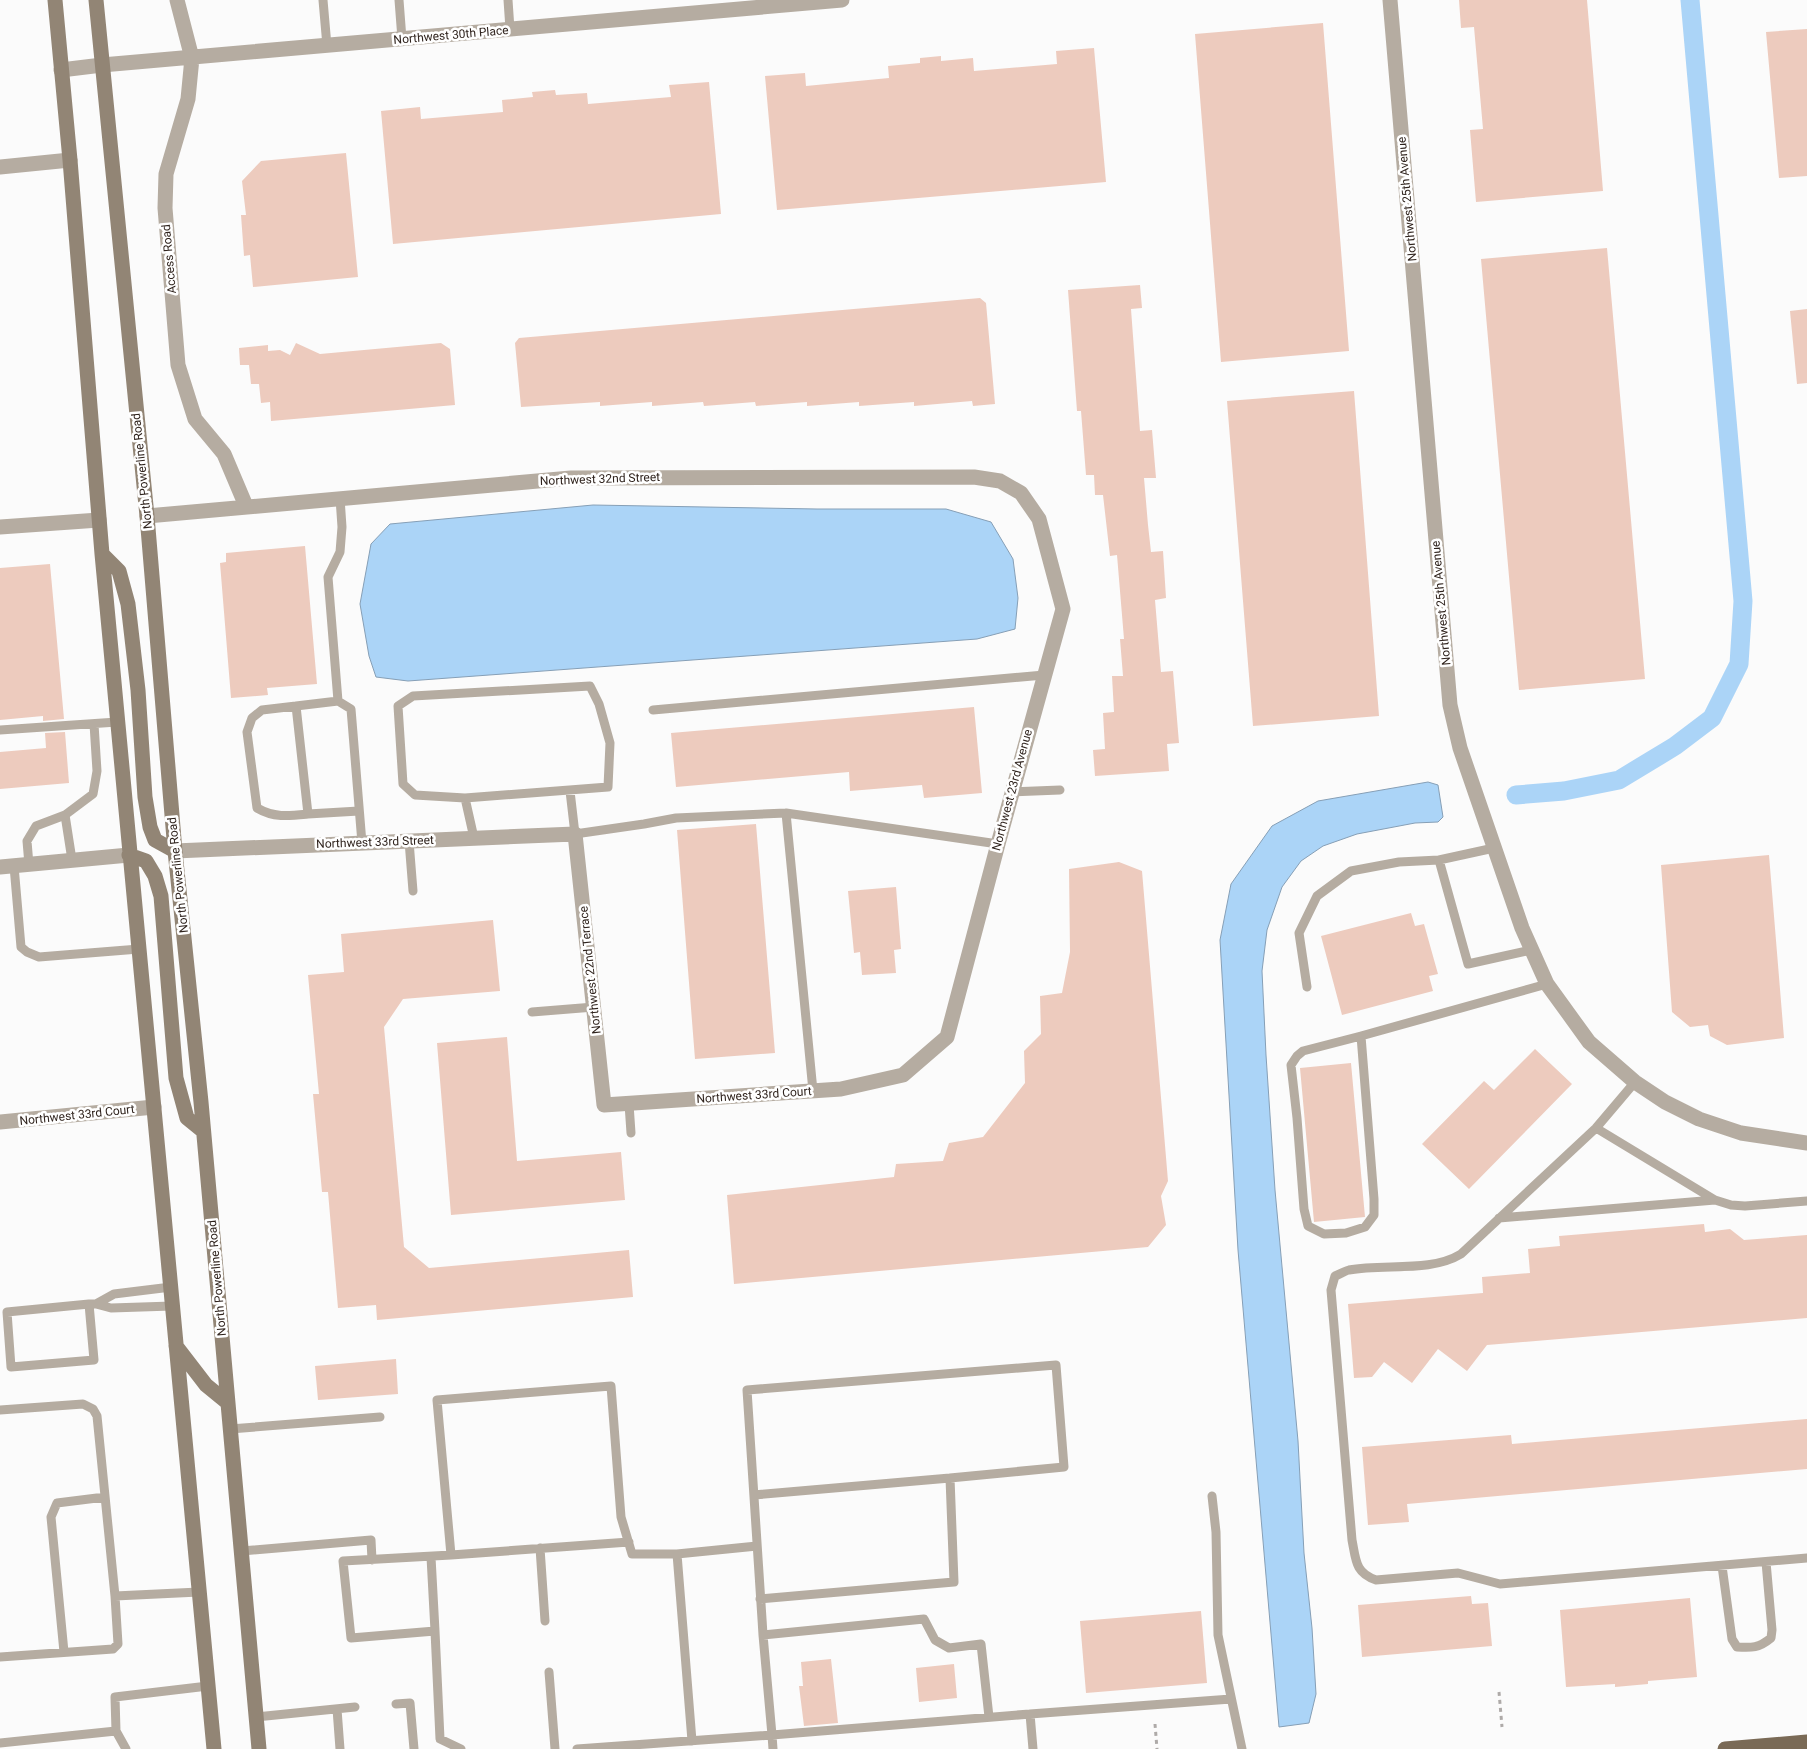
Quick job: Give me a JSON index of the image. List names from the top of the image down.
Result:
{
  "streets": {
    "main road": ["North Powerline Road"],
    "street": [
      "Northwest 30th Place",
      "Northwest 25th Avenue",
      "Access Road",
      "Northwest 32nd Street",
      "Northwest 23rd Avenue",
      "Northwest 33rd Street",
      "Northwest 22nd Terrace",
      "Northwest 33rd Court"
    ]
  },
  "crossings": [
    ["Northwest 30th Place", "Access Road"],
    ["Northwest 30th Place", "North Powerline Road"],
    ["Access Road", "Northwest 32nd Street"],
    ["North Powerline Road", "Northwest 32nd Street"],
    ["North Powerline Road", "Northwest 33rd Street"],
    ["Northwest 32nd Street", "Northwest 23rd Avenue"],
    ["Northwest 23rd Avenue", "Northwest 33rd Court"],
    ["Northwest 33rd Street", "Northwest 22nd Terrace"],
    ["Northwest 22nd Terrace", "Northwest 33rd Court"]
  ]
}
